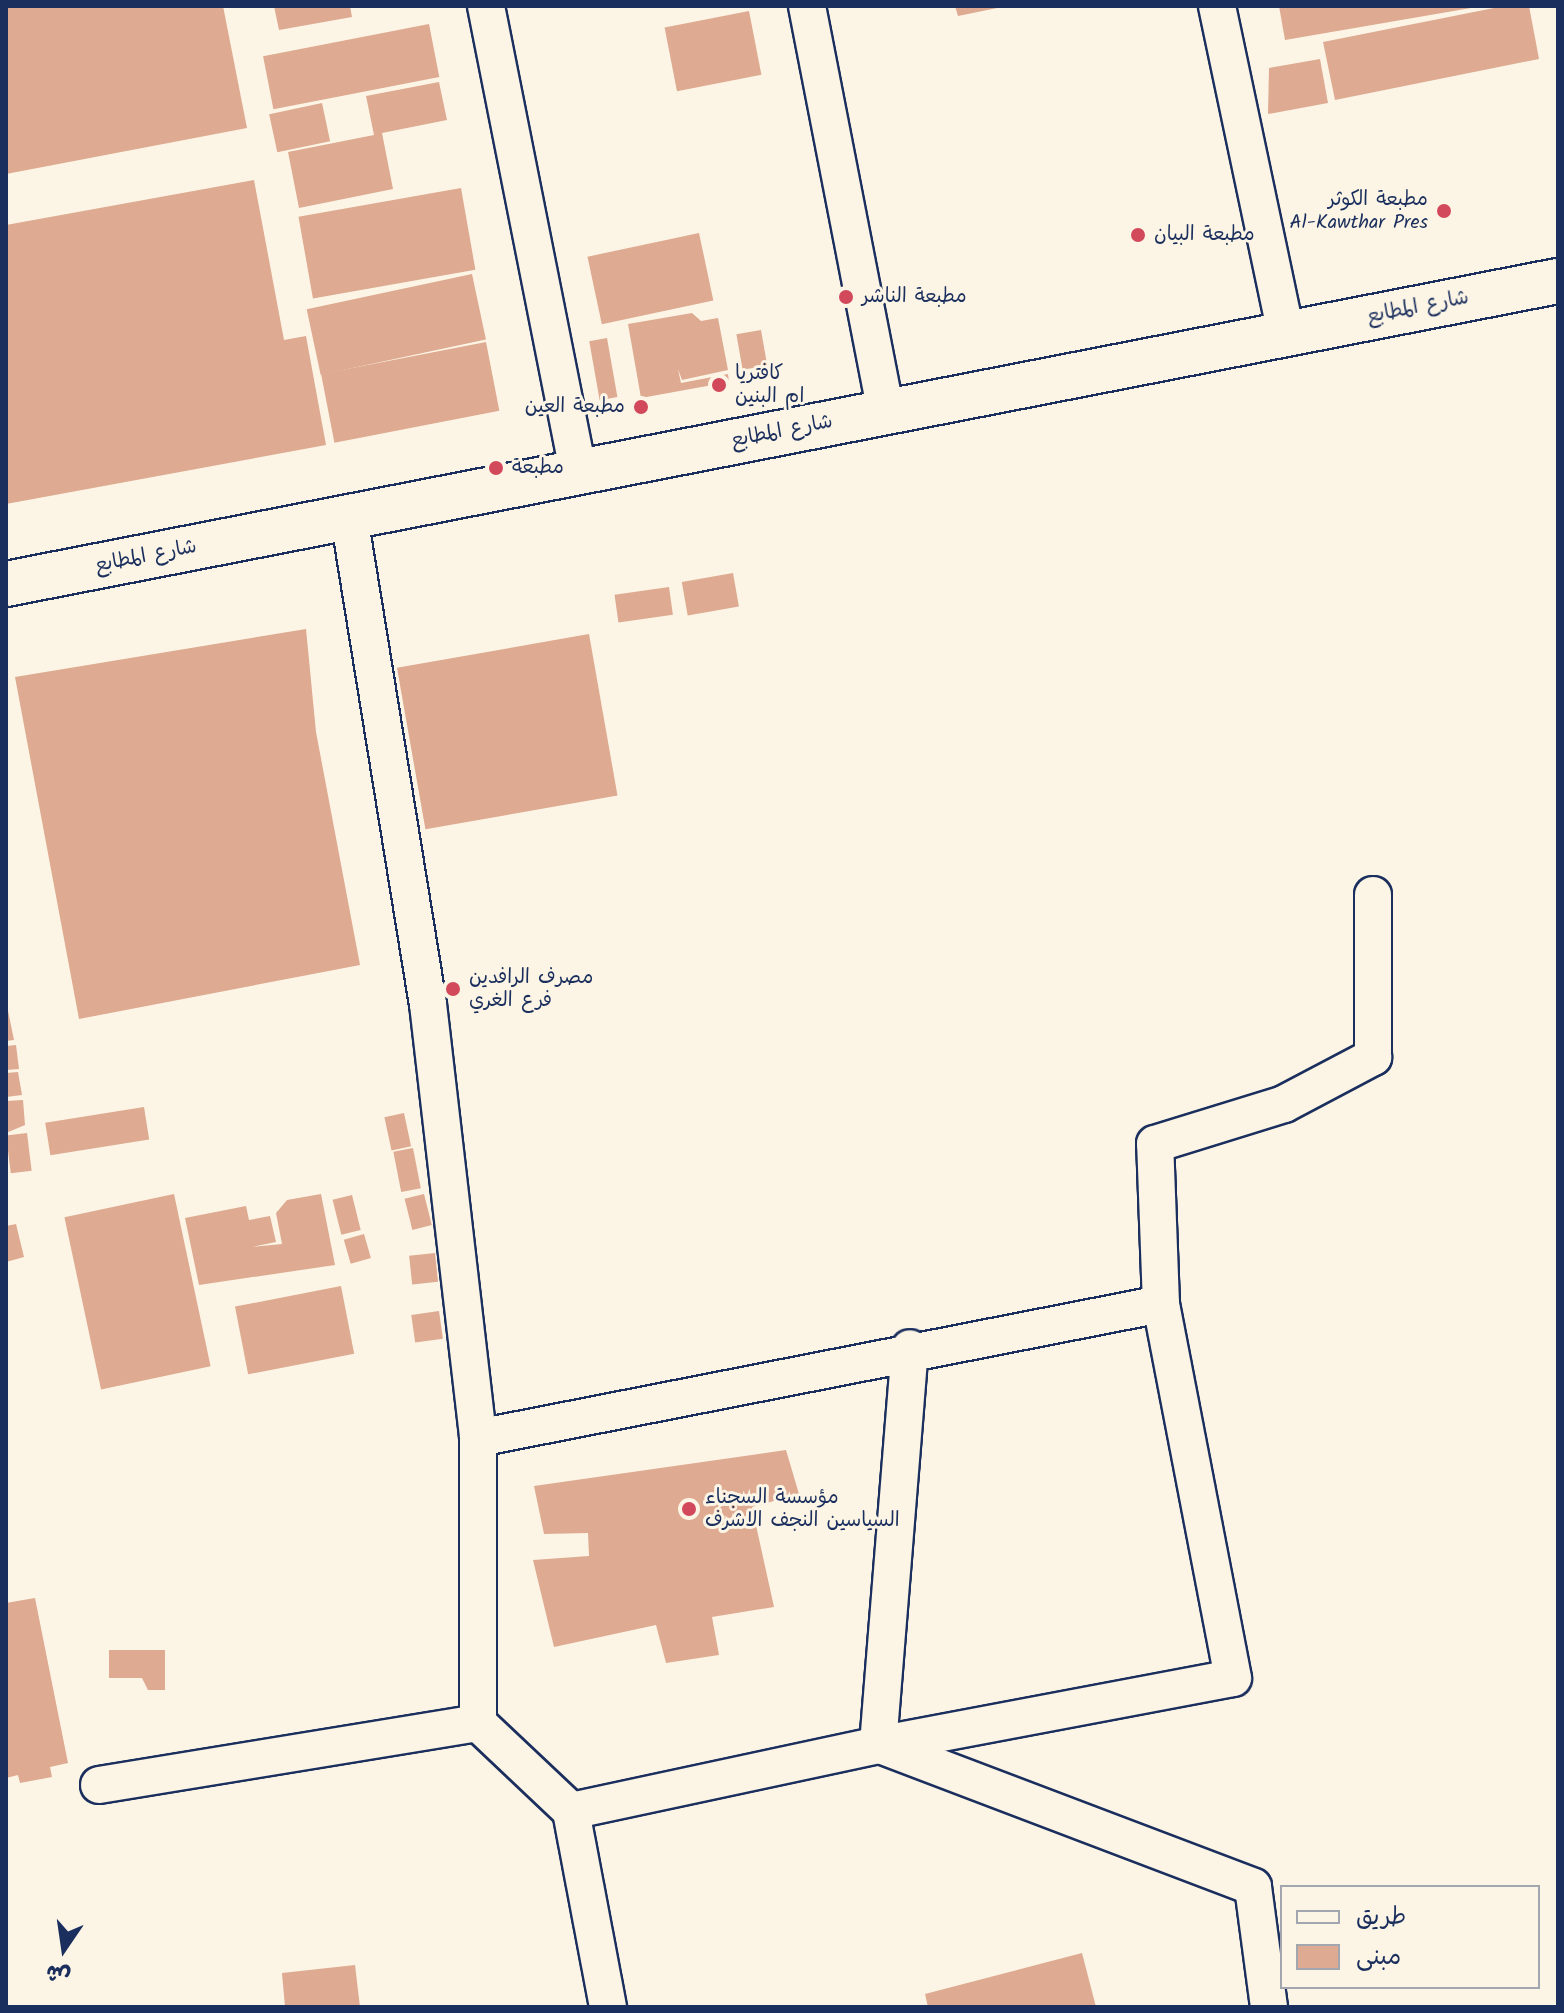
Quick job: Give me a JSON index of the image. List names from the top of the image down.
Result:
{
  "streets": {
    "street": ["شارع المطابع"]
  },
  "places": [
    "مطبعة الكوثر Al-Kawthar Pres",
    "مطبعة البيان",
    "مطبعة الناشر",
    "كافتريا ام البنين",
    "مطبعة العين",
    "مطبعة",
    "مصرف الرافدين فرع الغري",
    "مؤسسة السجناء السياسين النجف الاشرف"
  ],
  "legend": ["طريق", "مبنى"],
  "north": "bottom"
}
